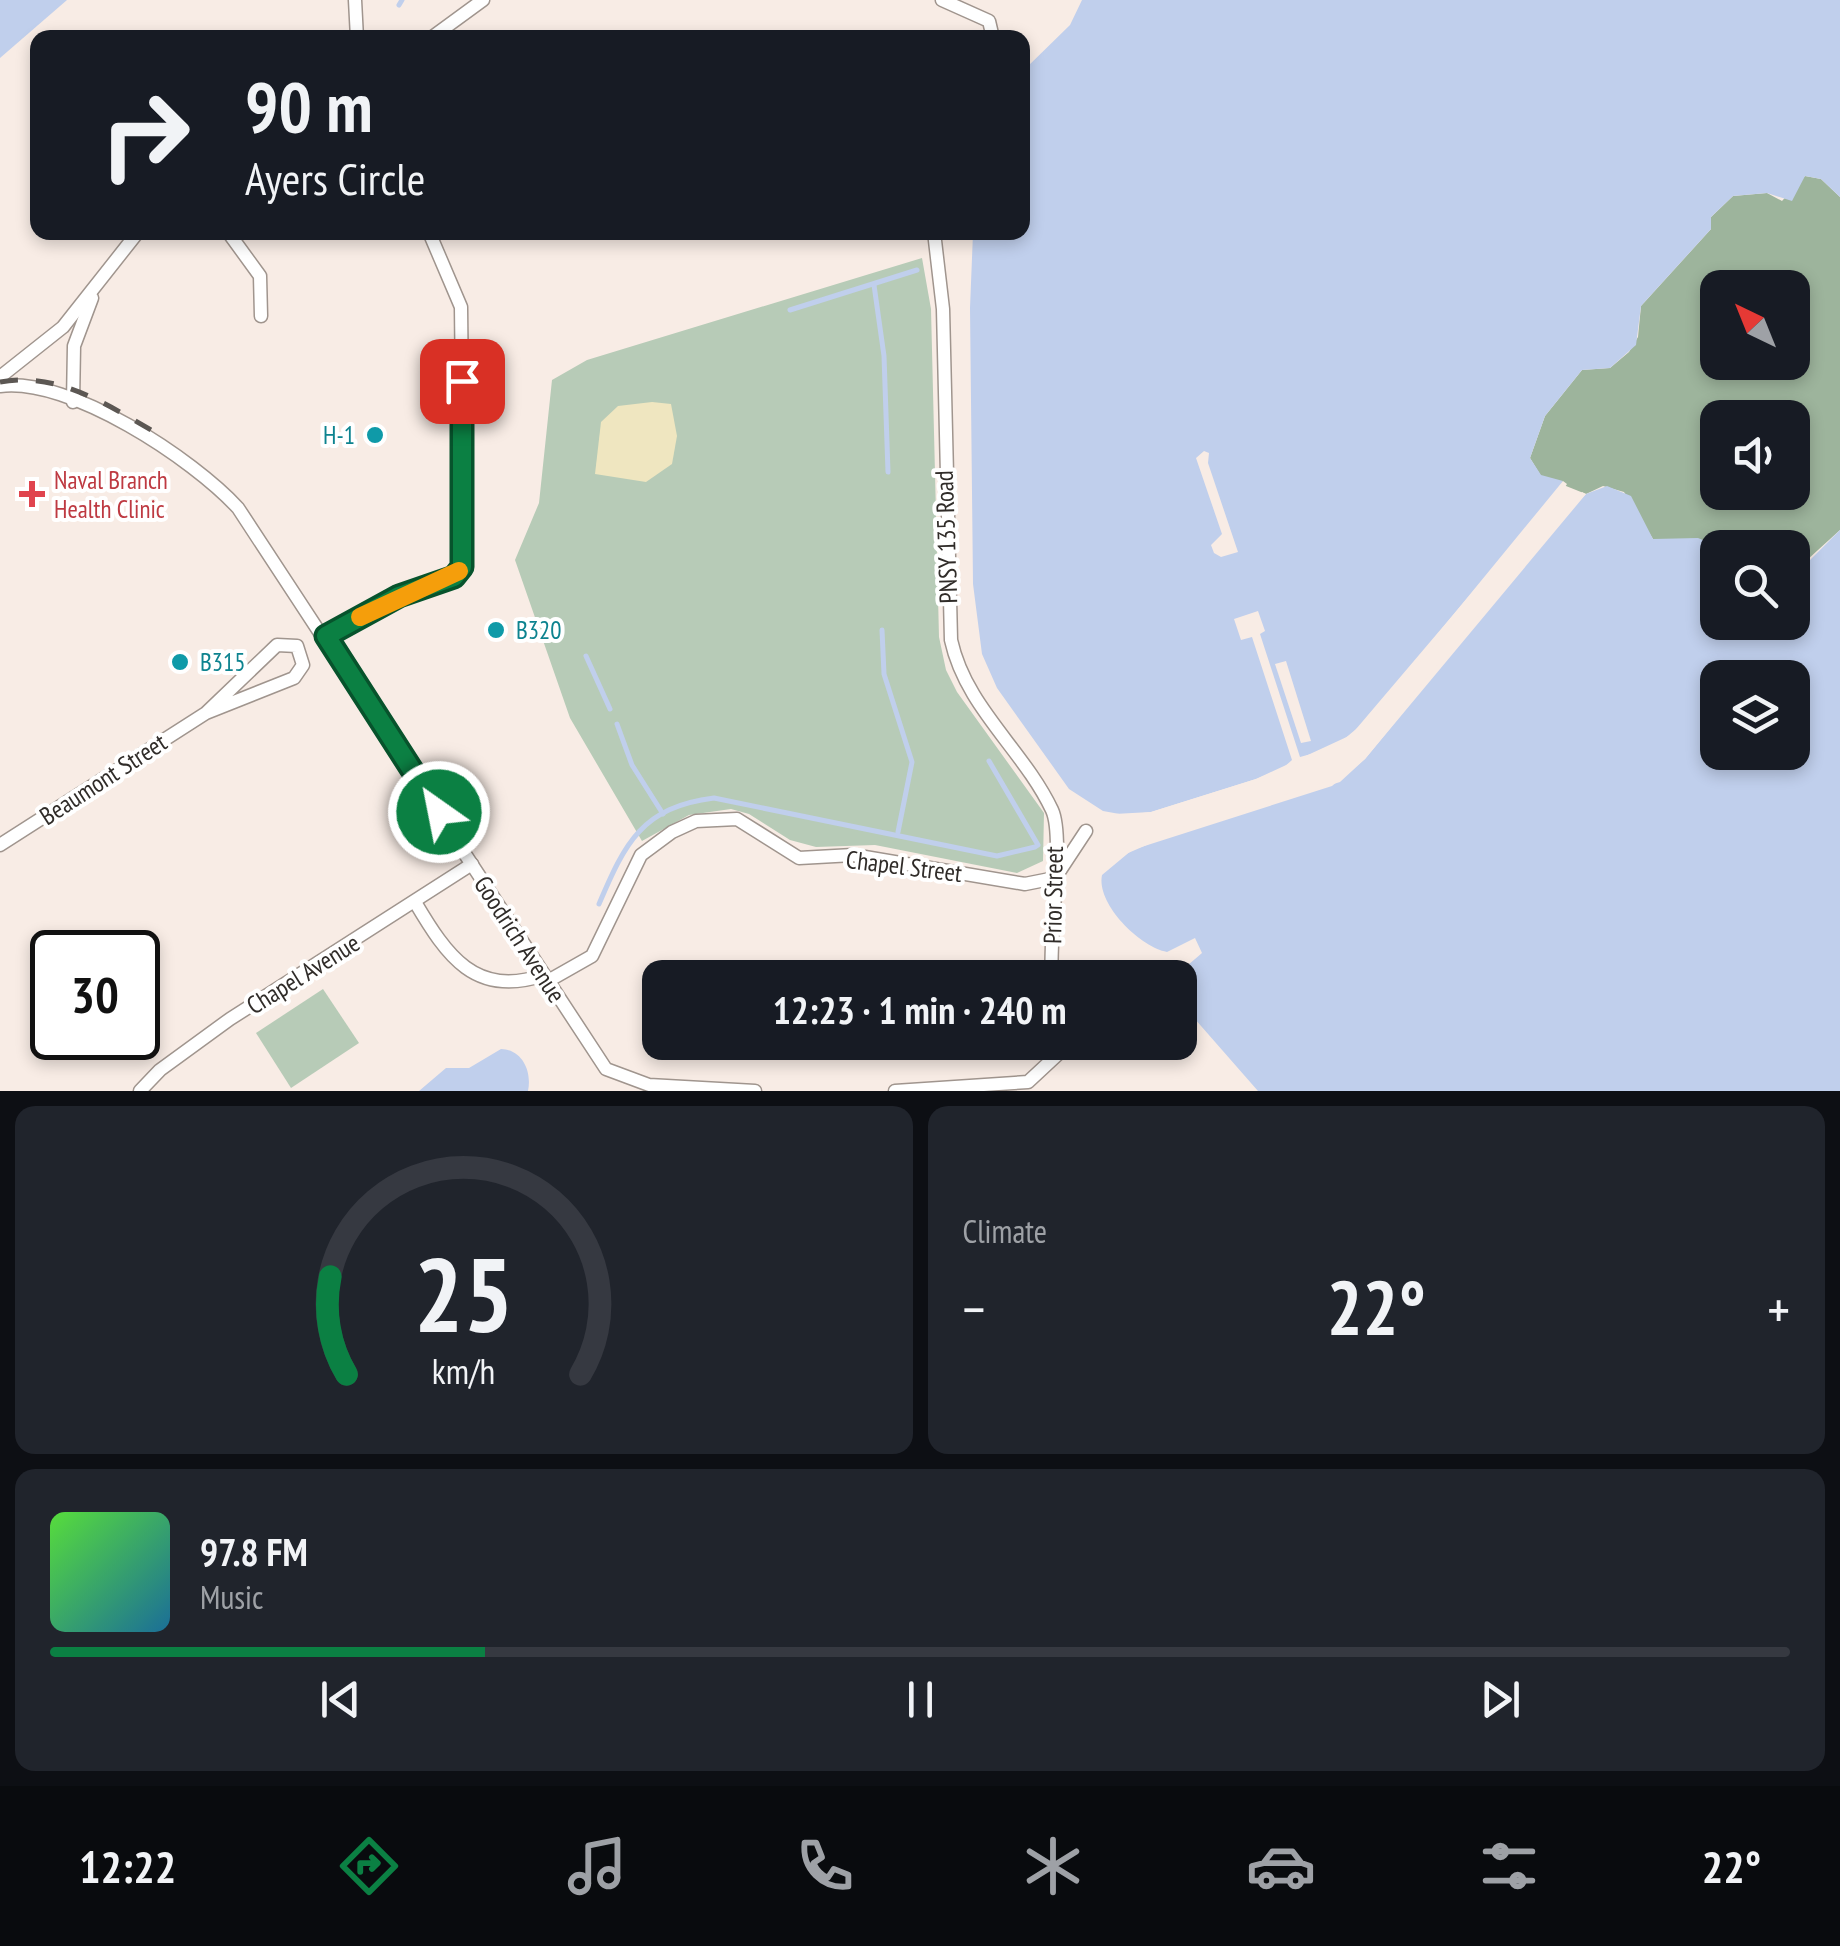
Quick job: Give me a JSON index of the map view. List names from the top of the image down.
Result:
{
  "streets": {
    "street": [
      "PNSY 135 Road",
      "Beaumont Street",
      "Chapel Street",
      "Prior Street",
      "Goodrich Avenue",
      "Chapel Avenue"
    ]
  },
  "crossings": [
    ["PNSY 135 Road", "Prior Street"],
    ["Chapel Street", "Prior Street"],
    ["Chapel Street", "Goodrich Avenue"],
    ["Goodrich Avenue", "Chapel Avenue"]
  ],
  "places": {
    "other": ["H-1", "B320", "B315"],
    "health": ["Naval Branch Health Clinic"]
  },
  "north": "top left",
  "page": {
    "turn": ["90 m", "Ayers Circle"],
    "limit": "30",
    "trip": "12:23 · 1 min · 240 m",
    "tile": "Climate",
    "heat": ["−", "22°", "+"],
    "song": ["97.8 FM", "Music"],
    "tabs": ["12:22", "22°"],
    "gauge": ["25", "km/h"]
  }
}
